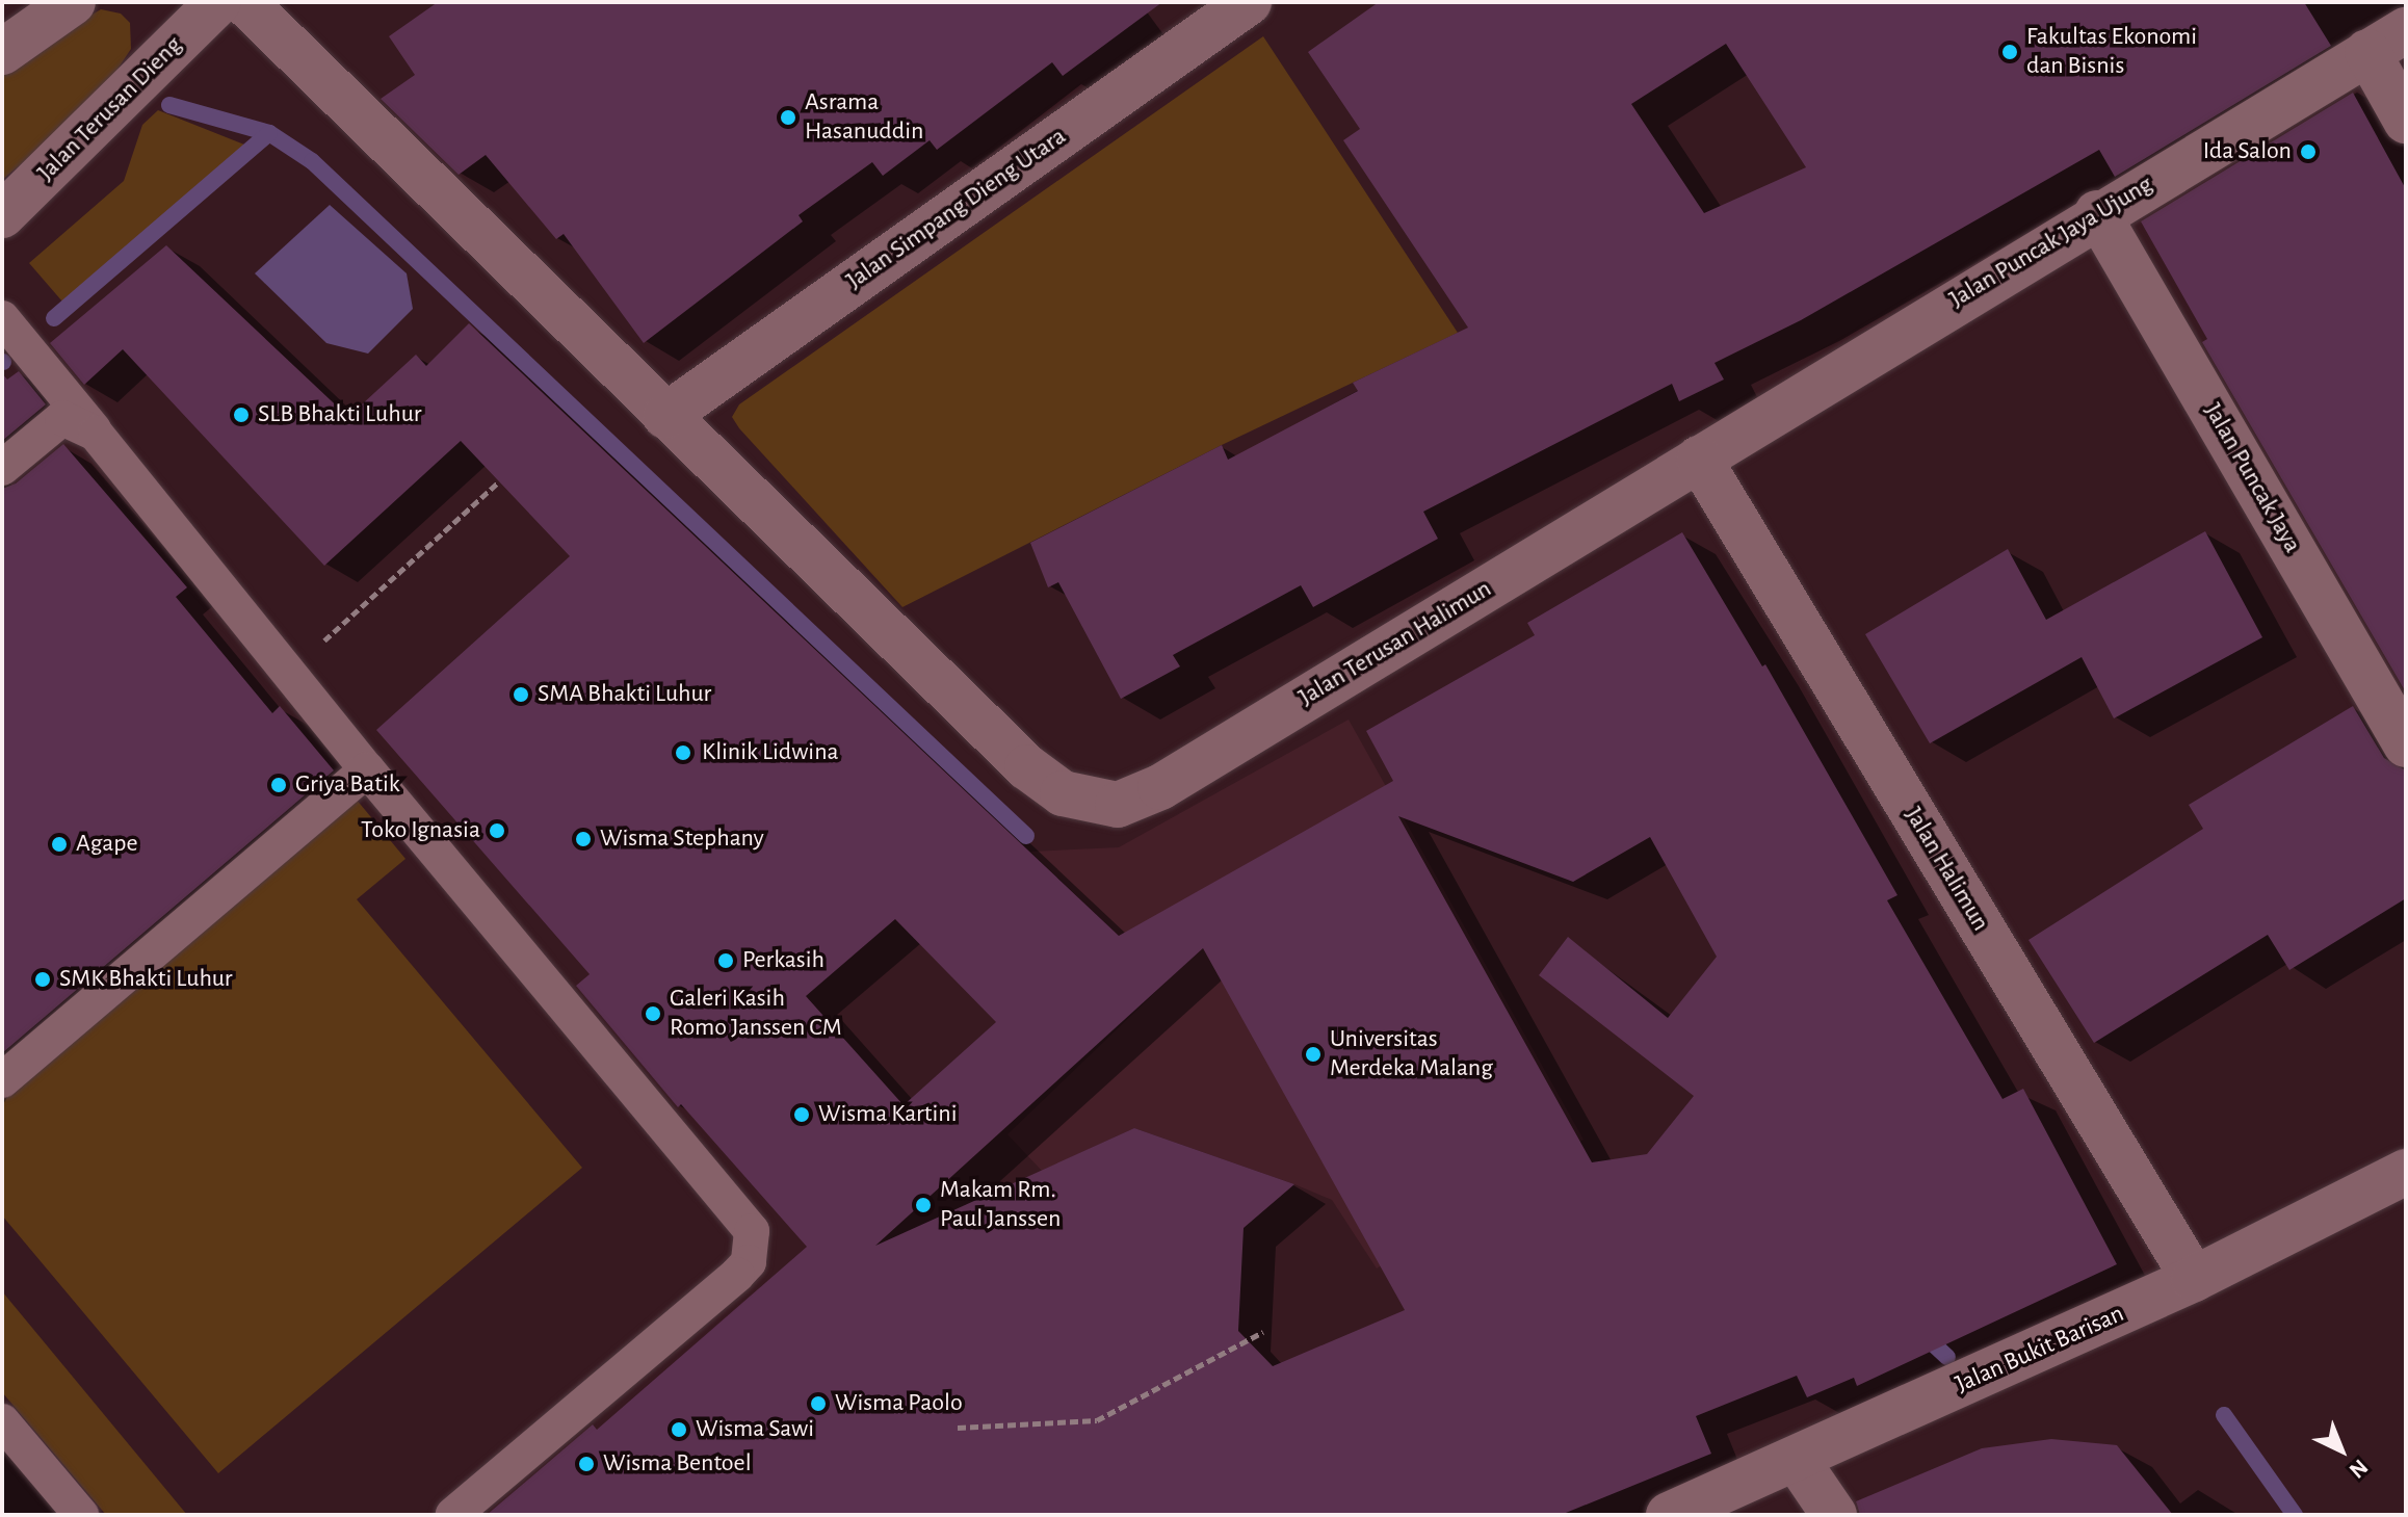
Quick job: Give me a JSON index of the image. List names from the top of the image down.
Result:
{
  "streets": {
    "street": [
      "Jalan Terusan Dieng",
      "Jalan Simpang Dieng Utara",
      "Jalan Puncak Jaya Ujung",
      "Jalan Puncak Jaya",
      "Jalan Terusan Halimun",
      "Jalan Halimun",
      "Jalan Bukit Barisan"
    ]
  },
  "crossings": [
    ["Jalan Simpang Dieng Utara", "Jalan Terusan Halimun"],
    ["Jalan Puncak Jaya Ujung", "Jalan Puncak Jaya"],
    ["Jalan Puncak Jaya Ujung", "Jalan Terusan Halimun"],
    ["Jalan Puncak Jaya Ujung", "Jalan Halimun"],
    ["Jalan Terusan Halimun", "Jalan Halimun"],
    ["Jalan Halimun", "Jalan Bukit Barisan"]
  ],
  "places": [
    "Fakultas Ekonomi dan Bisnis",
    "Asrama Hasanuddin",
    "Ida Salon",
    "SLB Bhakti Luhur",
    "SMA Bhakti Luhur",
    "Klinik Lidwina",
    "Griya Batik",
    "Toko Ignasia",
    "Wisma Stephany",
    "Agape",
    "Perkasih",
    "SMK Bhakti Luhur",
    "Galeri Kasih Romo Janssen CM",
    "Universitas Merdeka Malang",
    "Wisma Kartini",
    "Makam Rm. Paul Janssen",
    "Wisma Paolo",
    "Wisma Sawi",
    "Wisma Bentoel"
  ],
  "north": "bottom right"
}
